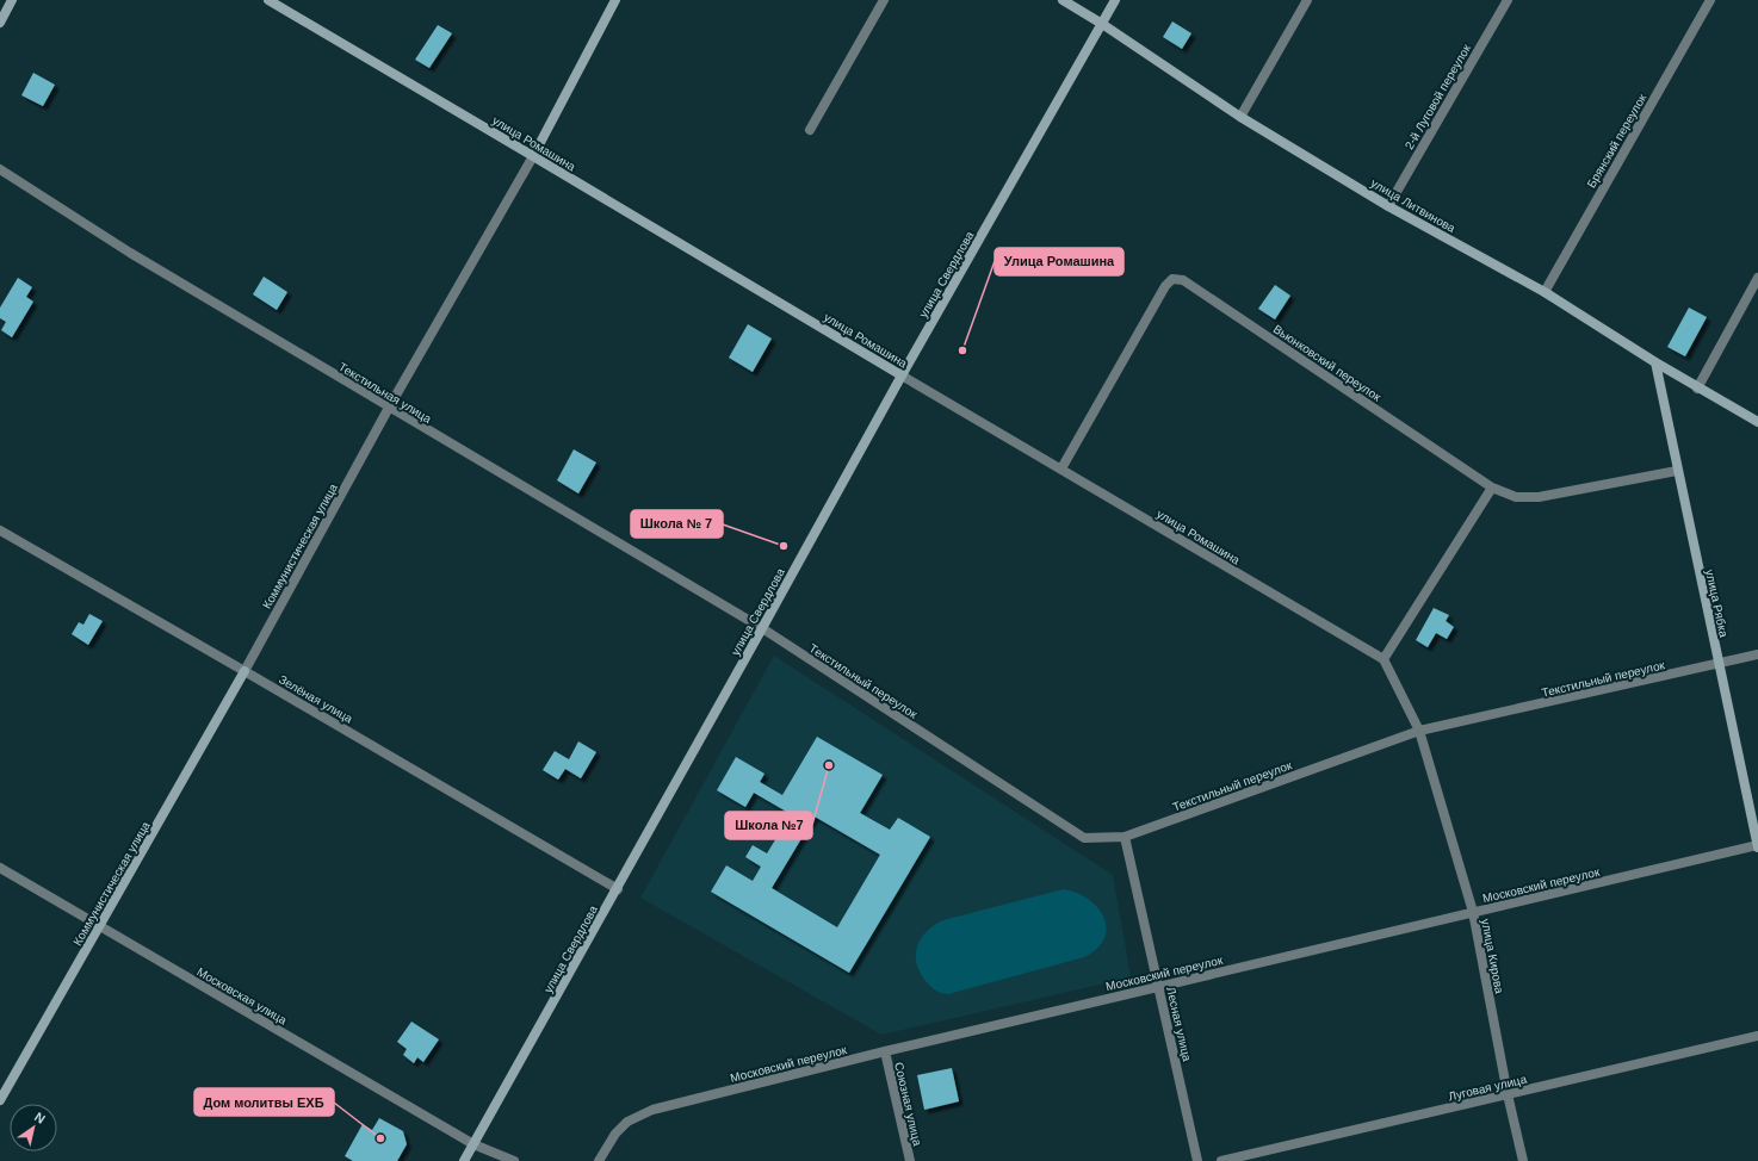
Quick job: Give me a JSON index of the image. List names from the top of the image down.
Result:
{
  "streets": {
    "main road": [
      "улица Ромашина",
      "улица Литвинова",
      "улица Свердлова",
      "Коммунистическая улица",
      "улица Рябка"
    ],
    "street": [
      "2-й Луговой переулок",
      "Брянский переулок",
      "Вьюнковский переулок",
      "Текстильная улица",
      "Текстильный переулок",
      "Зелёная улица",
      "Московский переулок",
      "улица Кирова",
      "Московская улица",
      "Лесная улица",
      "Луговая улица",
      "Союзная улица"
    ]
  },
  "crossings": [
    ["2-й Луговой переулок", "улица Литвинова"],
    ["Брянский переулок", "улица Литвинова"],
    ["улица Ромашина", "улица Свердлова"],
    ["улица Ромашина", "Вьюнковский переулок"],
    ["улица Ромашина", "Коммунистическая улица"],
    ["улица Литвинова", "улица Свердлова"],
    ["улица Литвинова", "улица Рябка"],
    ["улица Свердлова", "Текстильная улица"],
    ["улица Свердлова", "Текстильный переулок"],
    ["улица Свердлова", "Зелёная улица"],
    ["улица Свердлова", "Московская улица"],
    ["Вьюнковский переулок", "улица Рябка"],
    ["Текстильная улица", "Коммунистическая улица"],
    ["Текстильная улица", "Текстильный переулок"],
    ["Коммунистическая улица", "Зелёная улица"],
    ["Коммунистическая улица", "Московская улица"],
    ["улица Рябка", "Текстильный переулок"],
    ["улица Рябка", "Московский переулок"],
    ["Текстильный переулок", "улица Кирова"],
    ["Текстильный переулок", "Лесная улица"],
    ["Московский переулок", "улица Кирова"],
    ["Московский переулок", "Лесная улица"],
    ["Московский переулок", "Союзная улица"],
    ["улица Кирова", "Луговая улица"]
  ],
  "places": [
    "Улица Ромашина",
    "Школа № 7",
    "Школа №7",
    "Дом молитвы ЕХБ"
  ],
  "north": "top right"
}
